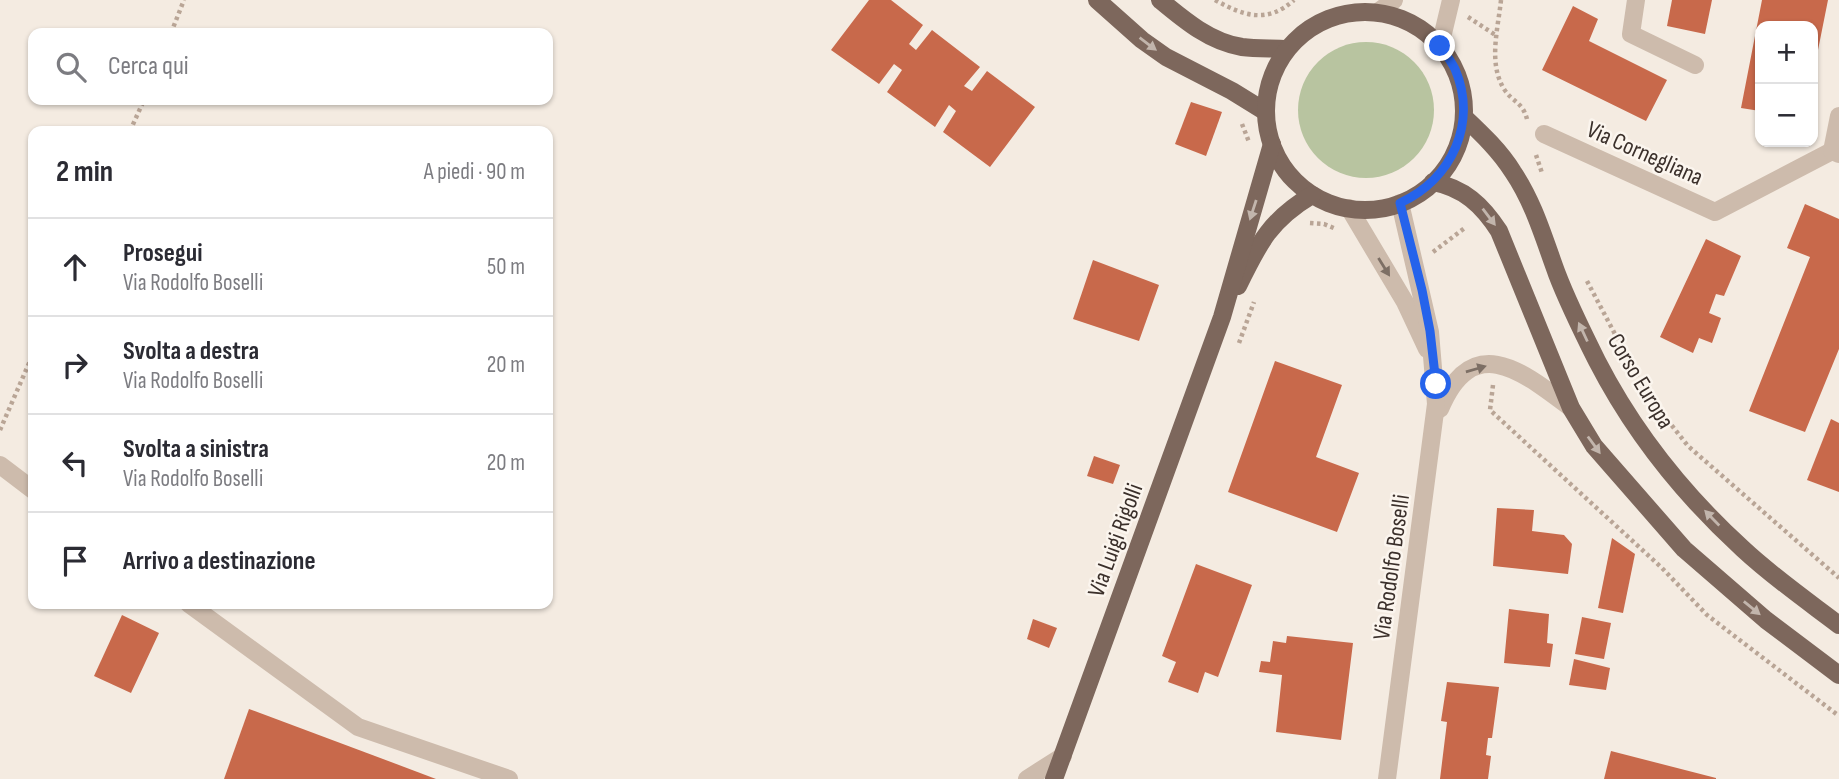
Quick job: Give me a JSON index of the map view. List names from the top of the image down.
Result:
{
  "streets": {
    "main road": ["Corso Europa", "Via Luigi Rigolli"],
    "street": ["Via Cornegliana", "Via Rodolfo Boselli"]
  },
  "crossings": [
    ["Corso Europa", "Via Luigi Rigolli"],
    ["Corso Europa", "Via Rodolfo Boselli"],
    ["Via Luigi Rigolli", "Via Rodolfo Boselli"]
  ],
  "page": {
    "map_buttons": ["+", "−"],
    "search": "Cerca qui",
    "heading": ["2 min", "A piedi · 90 m"],
    "list": [
      ["Prosegui", "Via Rodolfo Boselli", "50 m"],
      ["Svolta a destra", "Via Rodolfo Boselli", "20 m"],
      ["Svolta a sinistra", "Via Rodolfo Boselli", "20 m"],
      "Arrivo a destinazione"
    ]
  }
}
